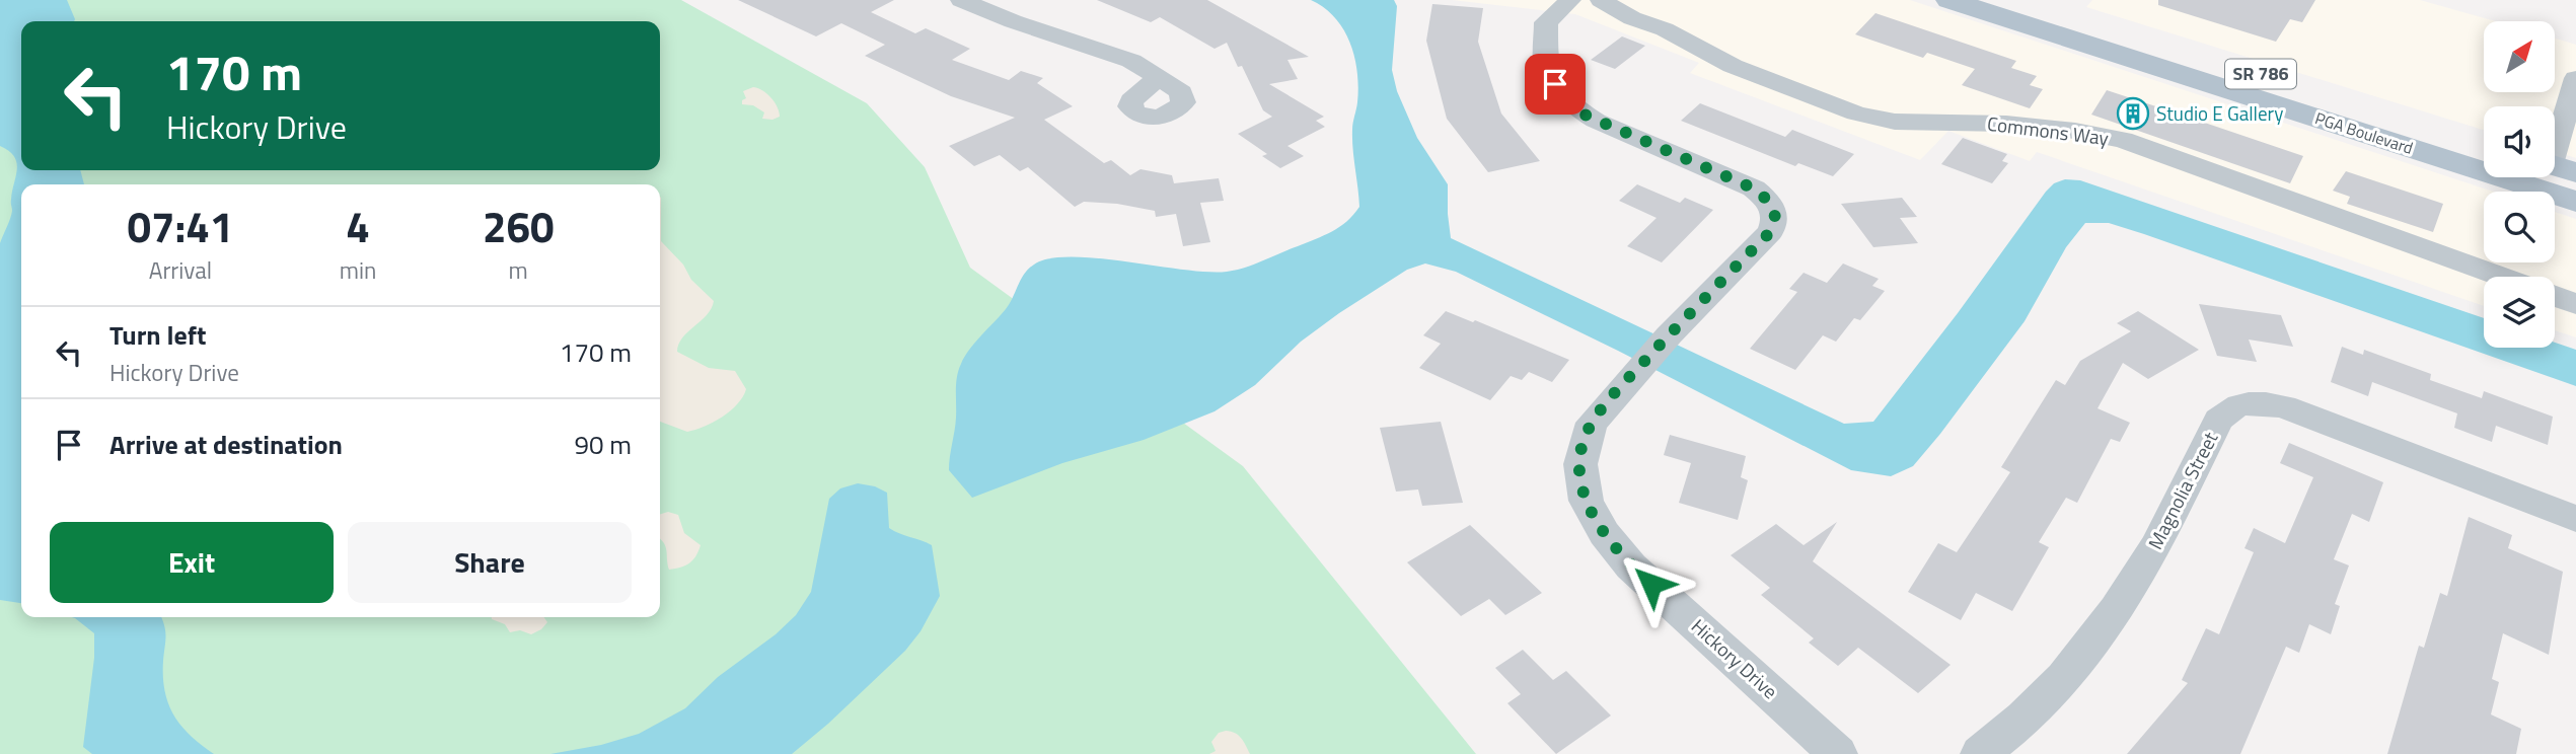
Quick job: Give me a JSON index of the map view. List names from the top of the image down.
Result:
{
  "streets": {
    "main road": ["SR 786", "PGA Boulevard"],
    "street": ["Commons Way", "Magnolia Street", "Hickory Drive"]
  },
  "places": {
    "building": ["Studio E Gallery"]
  },
  "north": "top right",
  "page": {
    "turn": ["170 m", "Hickory Drive"],
    "eta": [
      "07:41",
      "Arrival",
      "4",
      "min",
      "260",
      "m"
    ],
    "list": [
      {
        "name": "Turn left",
        "note": "Hickory Drive",
        "value": "170 m"
      },
      {
        "name": "Arrive at destination",
        "value": "90 m"
      }
    ],
    "buttons": ["Exit", "Share"]
  }
}
